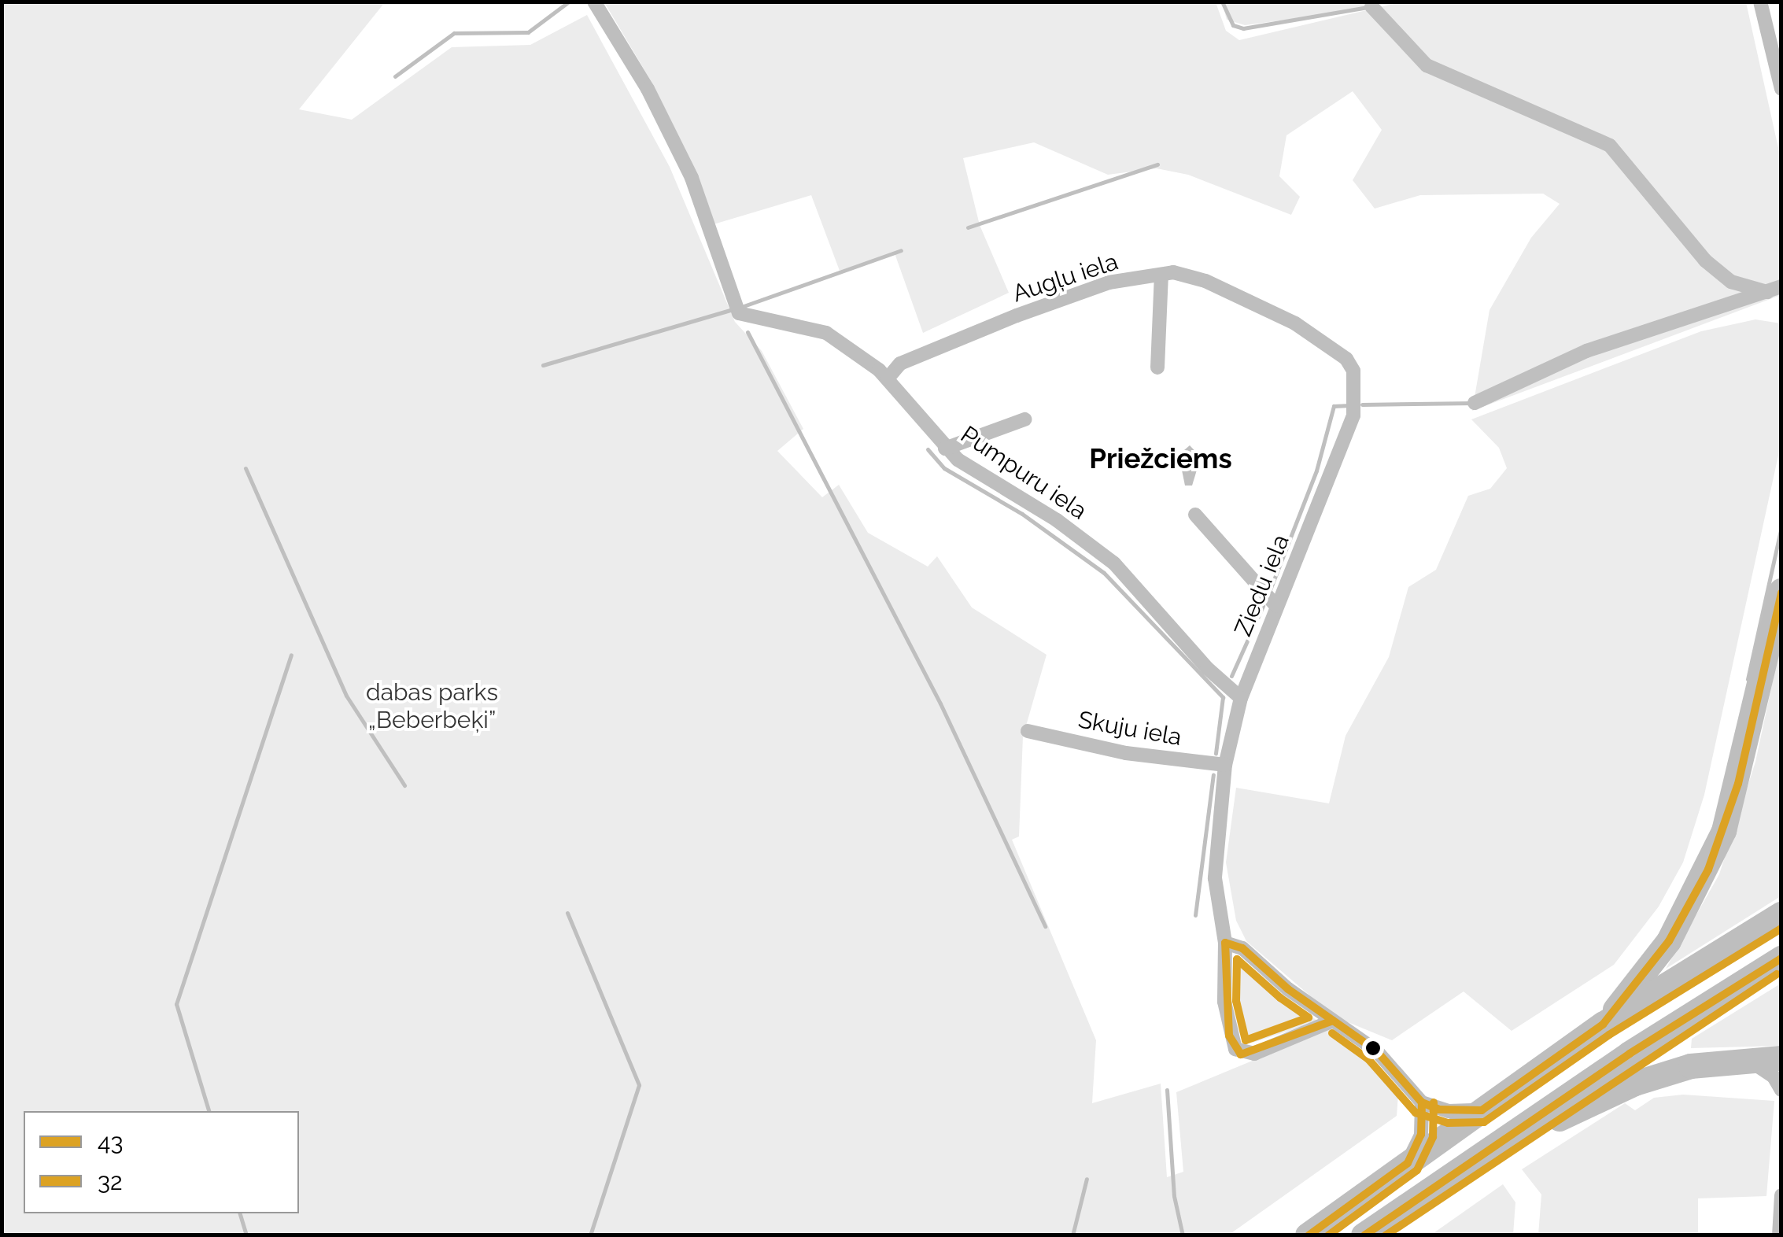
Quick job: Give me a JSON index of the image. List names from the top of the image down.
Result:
{
  "streets": {
    "street": [
      "Augļu iela",
      "Pumpuru iela",
      "Ziedu iela",
      "Skuju iela"
    ]
  },
  "crossings": [
    ["Augļu iela", "Pumpuru iela"],
    ["Augļu iela", "Ziedu iela"],
    ["Pumpuru iela", "Ziedu iela"],
    ["Ziedu iela", "Skuju iela"]
  ],
  "districts": ["Priežciems"],
  "parks": ["dabas parks „Beberbeķi”"],
  "lines": ["transit line 43", "transit line 32"],
  "legend": ["43", "32"]
}
